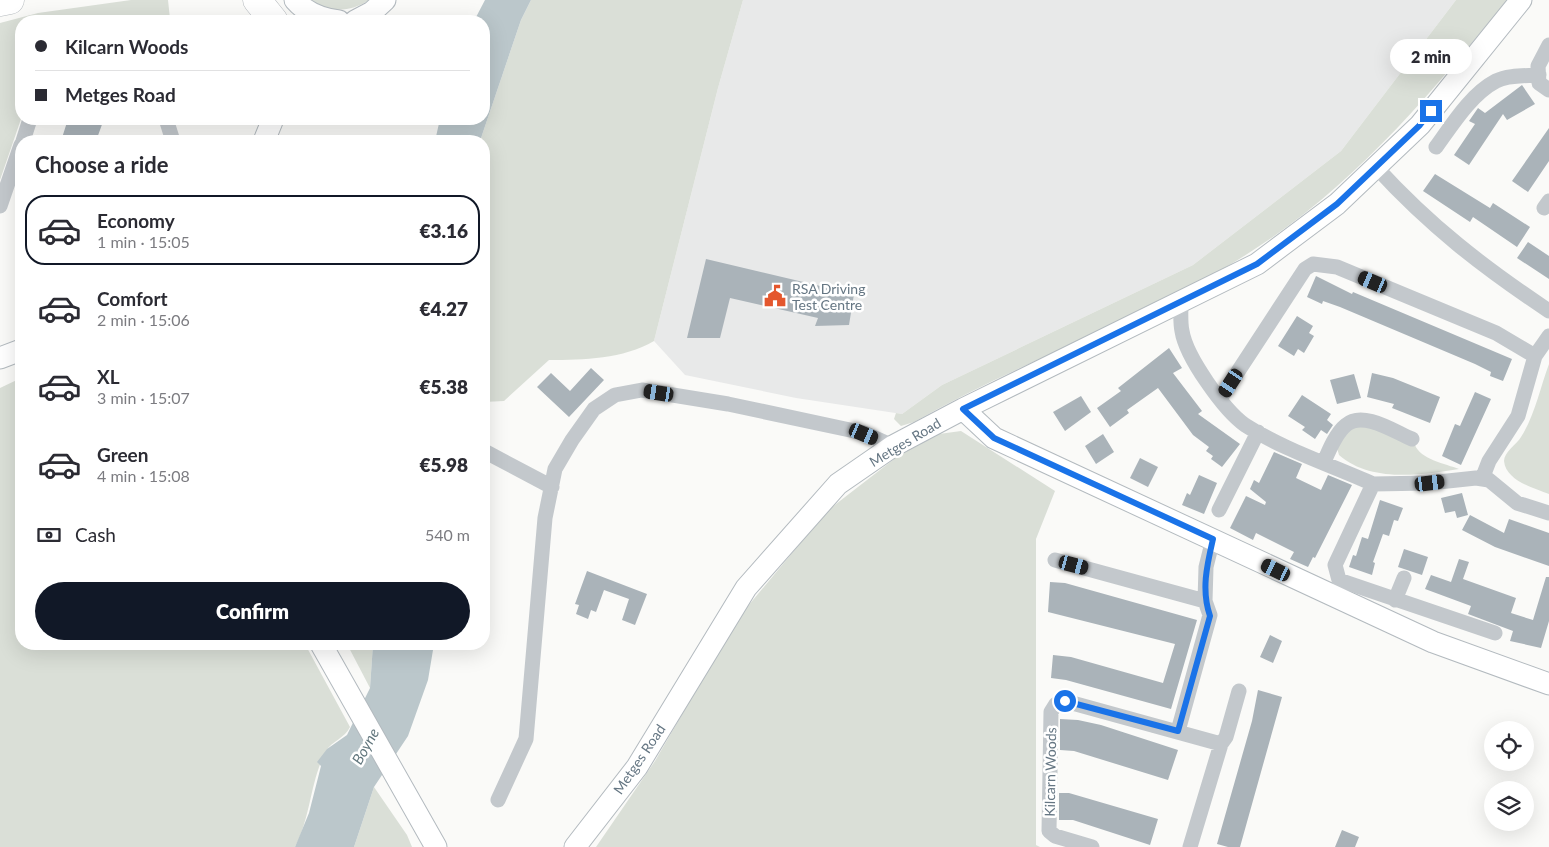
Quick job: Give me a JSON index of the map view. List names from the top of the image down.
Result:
{
  "streets": {
    "street": ["Metges Road", "Kilcarn Woods"]
  },
  "water": ["Boyne"],
  "places": {
    "public building": ["RSA Driving Test Centre"]
  },
  "page": {
    "banner": ["Kilcarn Woods", "Metges Road"],
    "bubble": "2 min",
    "heading": "Choose a ride",
    "list": [
      {
        "name": "Economy",
        "note": "1 min · 15:05",
        "value": "€3.16"
      },
      {
        "name": "Comfort",
        "note": "2 min · 15:06",
        "value": "€4.27"
      },
      {
        "name": "XL",
        "note": "3 min · 15:07",
        "value": "€5.38"
      },
      {
        "name": "Green",
        "note": "4 min · 15:08",
        "value": "€5.98"
      }
    ],
    "pay": ["Cash", "540 m"],
    "buttons": "Confirm"
  }
}
